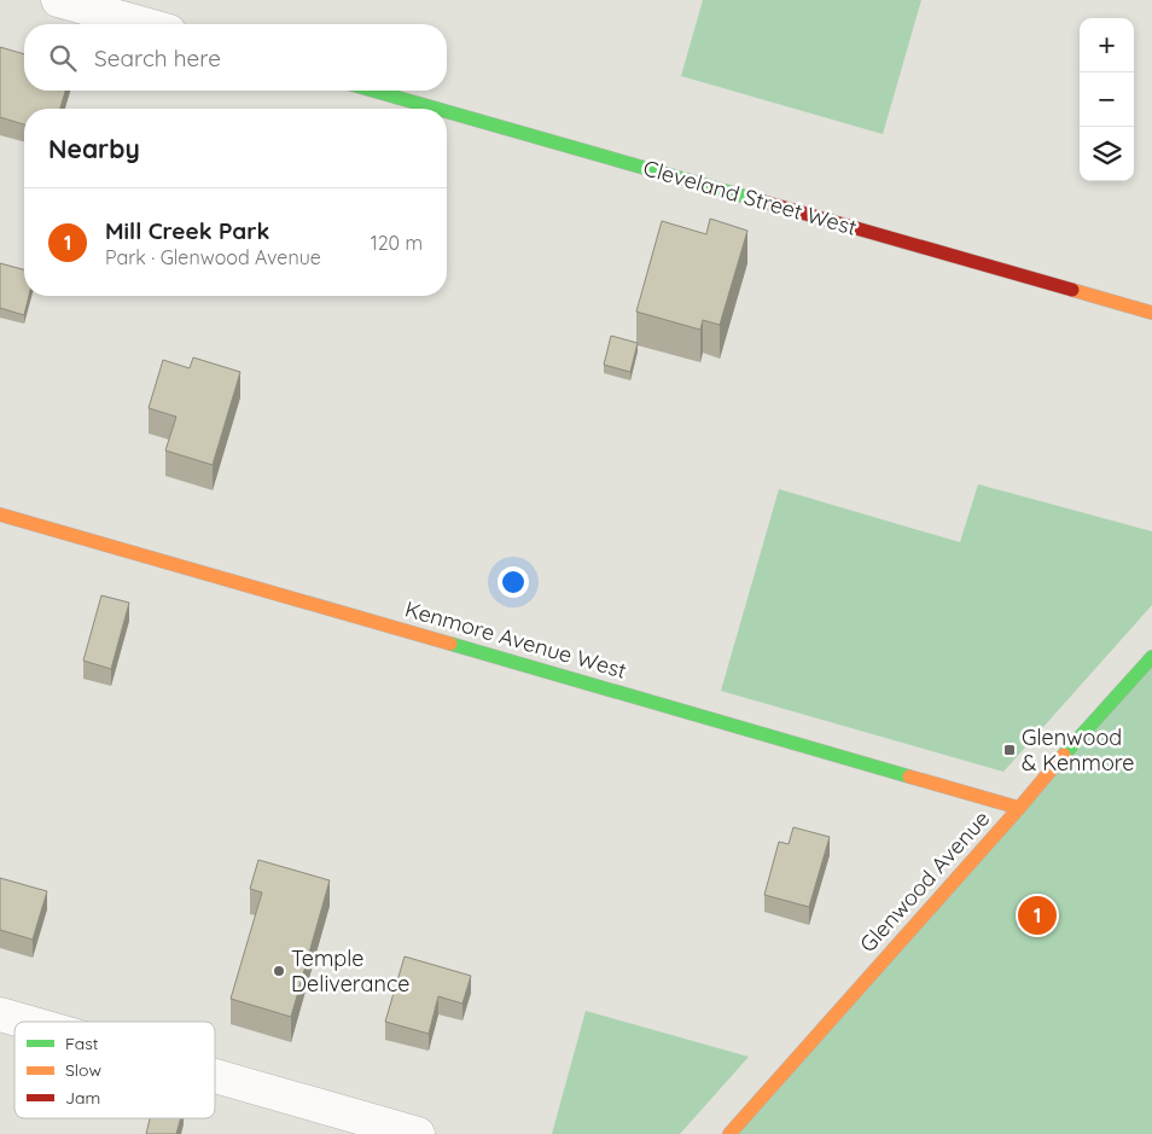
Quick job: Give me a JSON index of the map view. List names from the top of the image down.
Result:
{
  "streets": {
    "street": ["Cleveland Street West", "Kenmore Avenue West", "Glenwood Avenue"]
  },
  "crossings": [
    ["Kenmore Avenue West", "Glenwood Avenue"]
  ],
  "places": {
    "transit": ["Glenwood & Kenmore"],
    "other": ["Temple Deliverance"]
  },
  "legend": ["Fast", "Slow", "Jam"],
  "page": {
    "map_buttons": ["+", "−"],
    "search": "Search here",
    "heading": "Nearby",
    "list": [
      {
        "mark": "1",
        "name": "Mill Creek Park",
        "note": "Park · Glenwood Avenue",
        "value": "120 m"
      }
    ],
    "pins": "1"
  }
}
